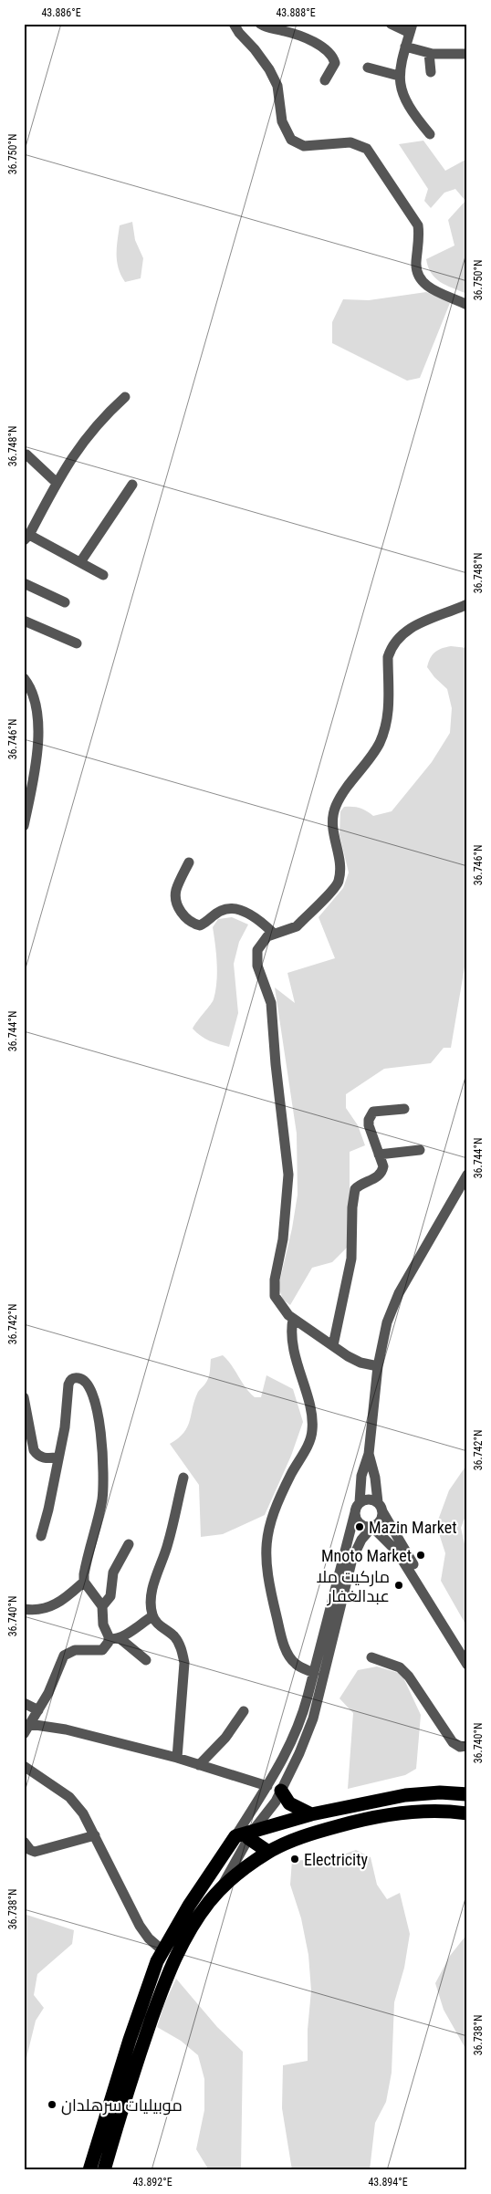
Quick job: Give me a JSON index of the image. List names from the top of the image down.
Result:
{
  "places": [
    "Mazin Market",
    "Mnoto Market",
    "ماركيت ملا عبدالغفار",
    "Electricity",
    "موبيليات سرهلدان"
  ],
  "coordinates": [
    "43.886°E",
    "43.888°E",
    "36.750°N",
    "36.748°N",
    "36.746°N",
    "36.744°N",
    "36.742°N",
    "36.740°N",
    "36.738°N",
    "43.892°E",
    "43.894°E"
  ]
}
